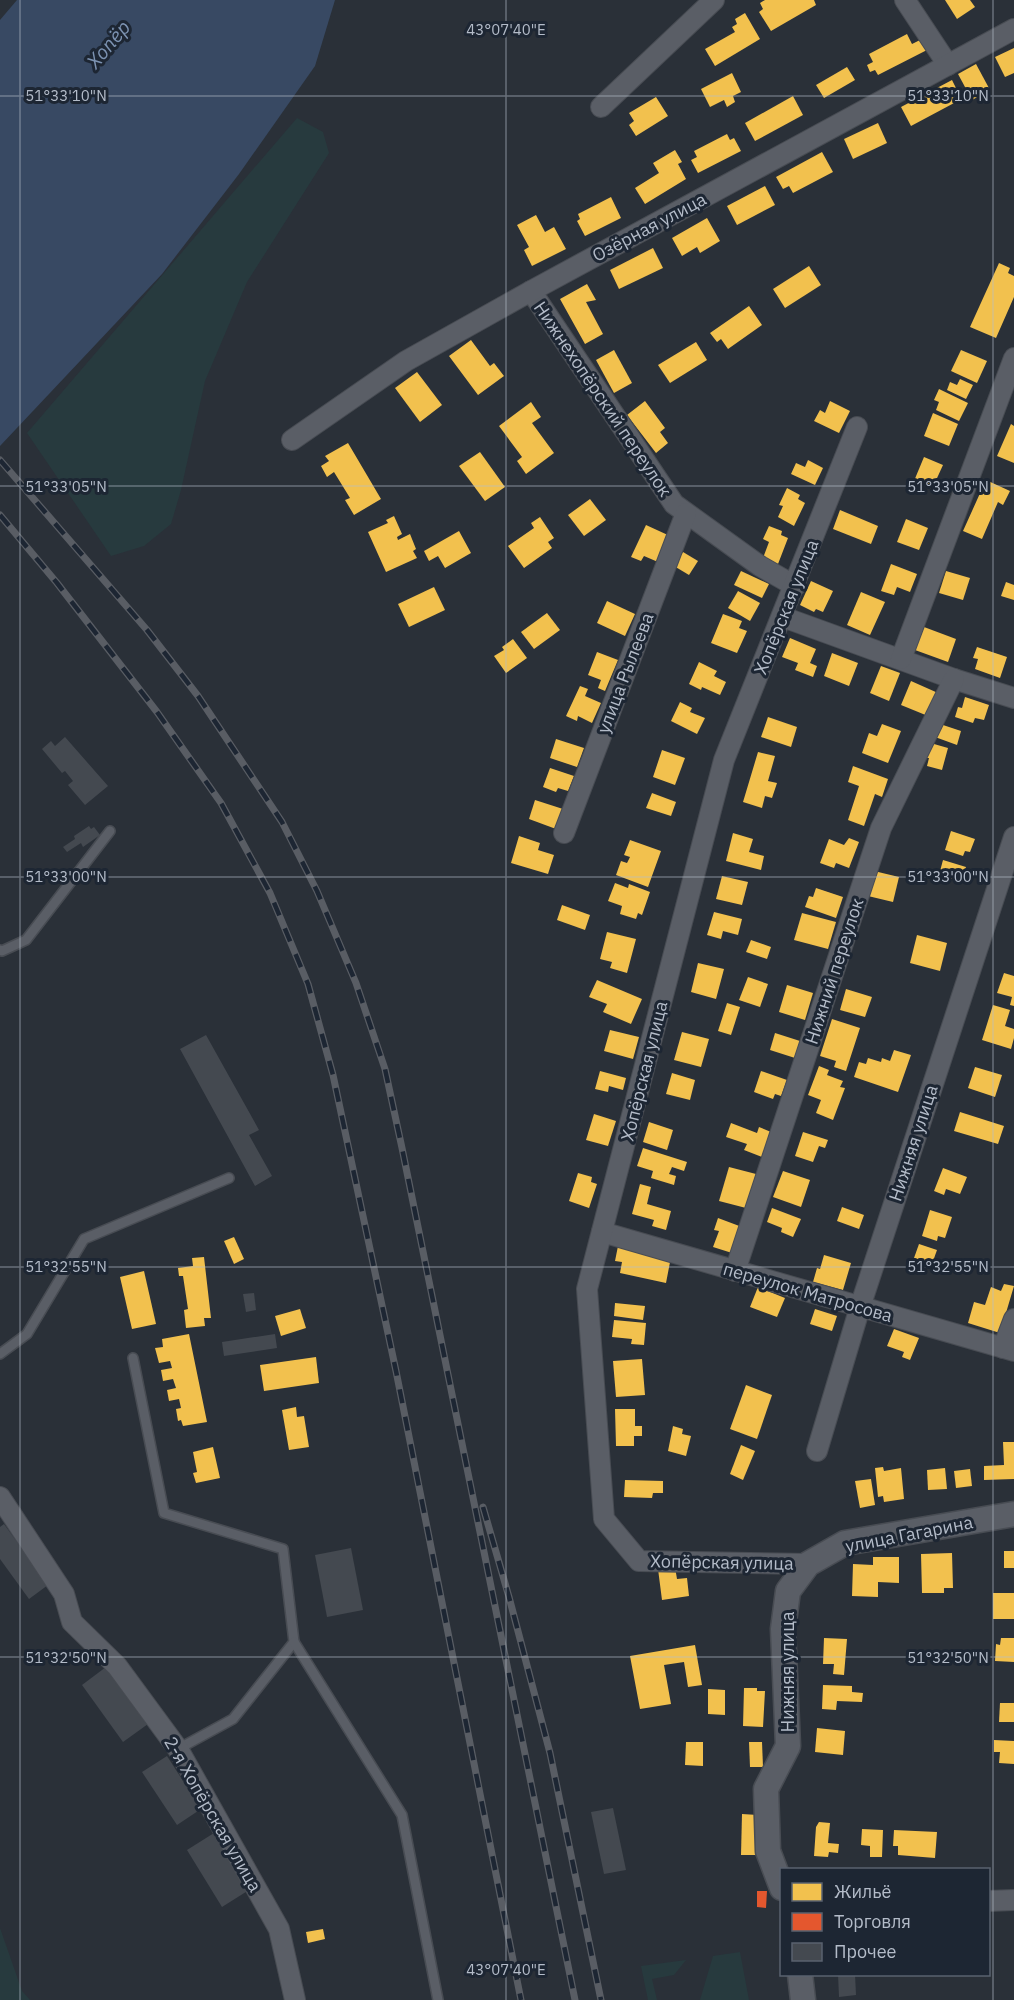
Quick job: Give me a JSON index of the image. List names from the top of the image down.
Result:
{
  "streets": {
    "street": [
      "Озёрная улица",
      "Нижнехопёрский переулок",
      "Хопёрская улица",
      "улица Рылеева",
      "Нижний переулок",
      "Нижняя улица",
      "переулок Матросова",
      "улица Гагарина",
      "2-я Хопёрская улица"
    ]
  },
  "crossings": [
    ["Озёрная улица", "Нижнехопёрский переулок"],
    ["Нижнехопёрский переулок", "Хопёрская улица"],
    ["Нижнехопёрский переулок", "улица Рылеева"],
    ["Хопёрская улица", "Нижняя улица"],
    ["Хопёрская улица", "переулок Матросова"],
    ["Хопёрская улица", "улица Гагарина"],
    ["Нижний переулок", "переулок Матросова"],
    ["Нижняя улица", "переулок Матросова"],
    ["Нижняя улица", "улица Гагарина"]
  ],
  "water": ["Хопёр"],
  "legend": ["Жильё", "Торговля", "Прочее"],
  "coordinates": [
    "43°07'40\"E",
    "51°33'10\"N",
    "51°33'05\"N",
    "51°33'00\"N",
    "51°32'55\"N",
    "51°32'50\"N"
  ]
}
